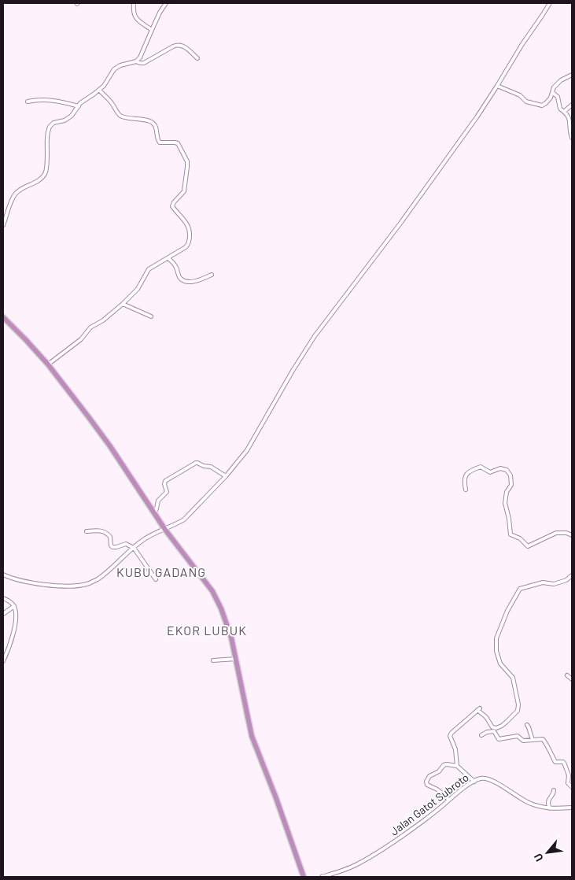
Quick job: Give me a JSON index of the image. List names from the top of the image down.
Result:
{
  "streets": {
    "street": ["Jalan Gatot Subroto"]
  },
  "districts": ["KUBU GADANG", "EKOR LUBUK"],
  "north": "bottom left"
}
